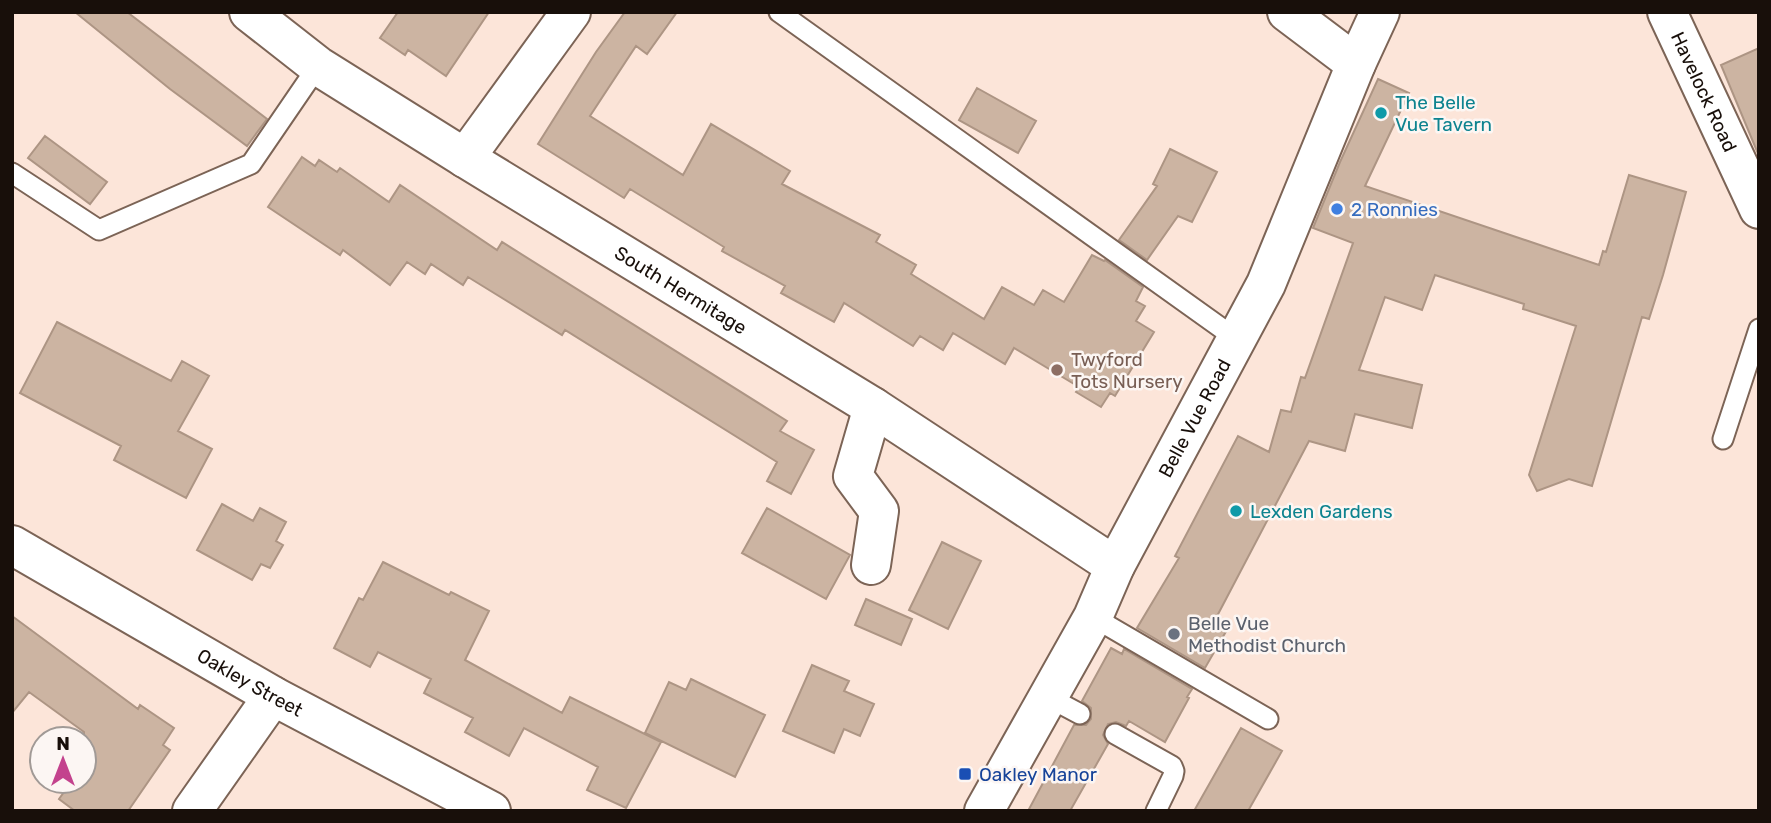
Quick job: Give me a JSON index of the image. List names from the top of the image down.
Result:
{
  "streets": {
    "street": [
      "Havelock Road",
      "South Hermitage",
      "Belle Vue Road",
      "Oakley Street"
    ]
  },
  "crossings": [
    ["South Hermitage", "Belle Vue Road"]
  ],
  "places": {
    "other": [
      "The Belle Vue Tavern",
      "2 Ronnies",
      "Twyford Tots Nursery",
      "Lexden Gardens",
      "Belle Vue Methodist Church"
    ],
    "transit": ["Oakley Manor"]
  },
  "north": "top"
}
